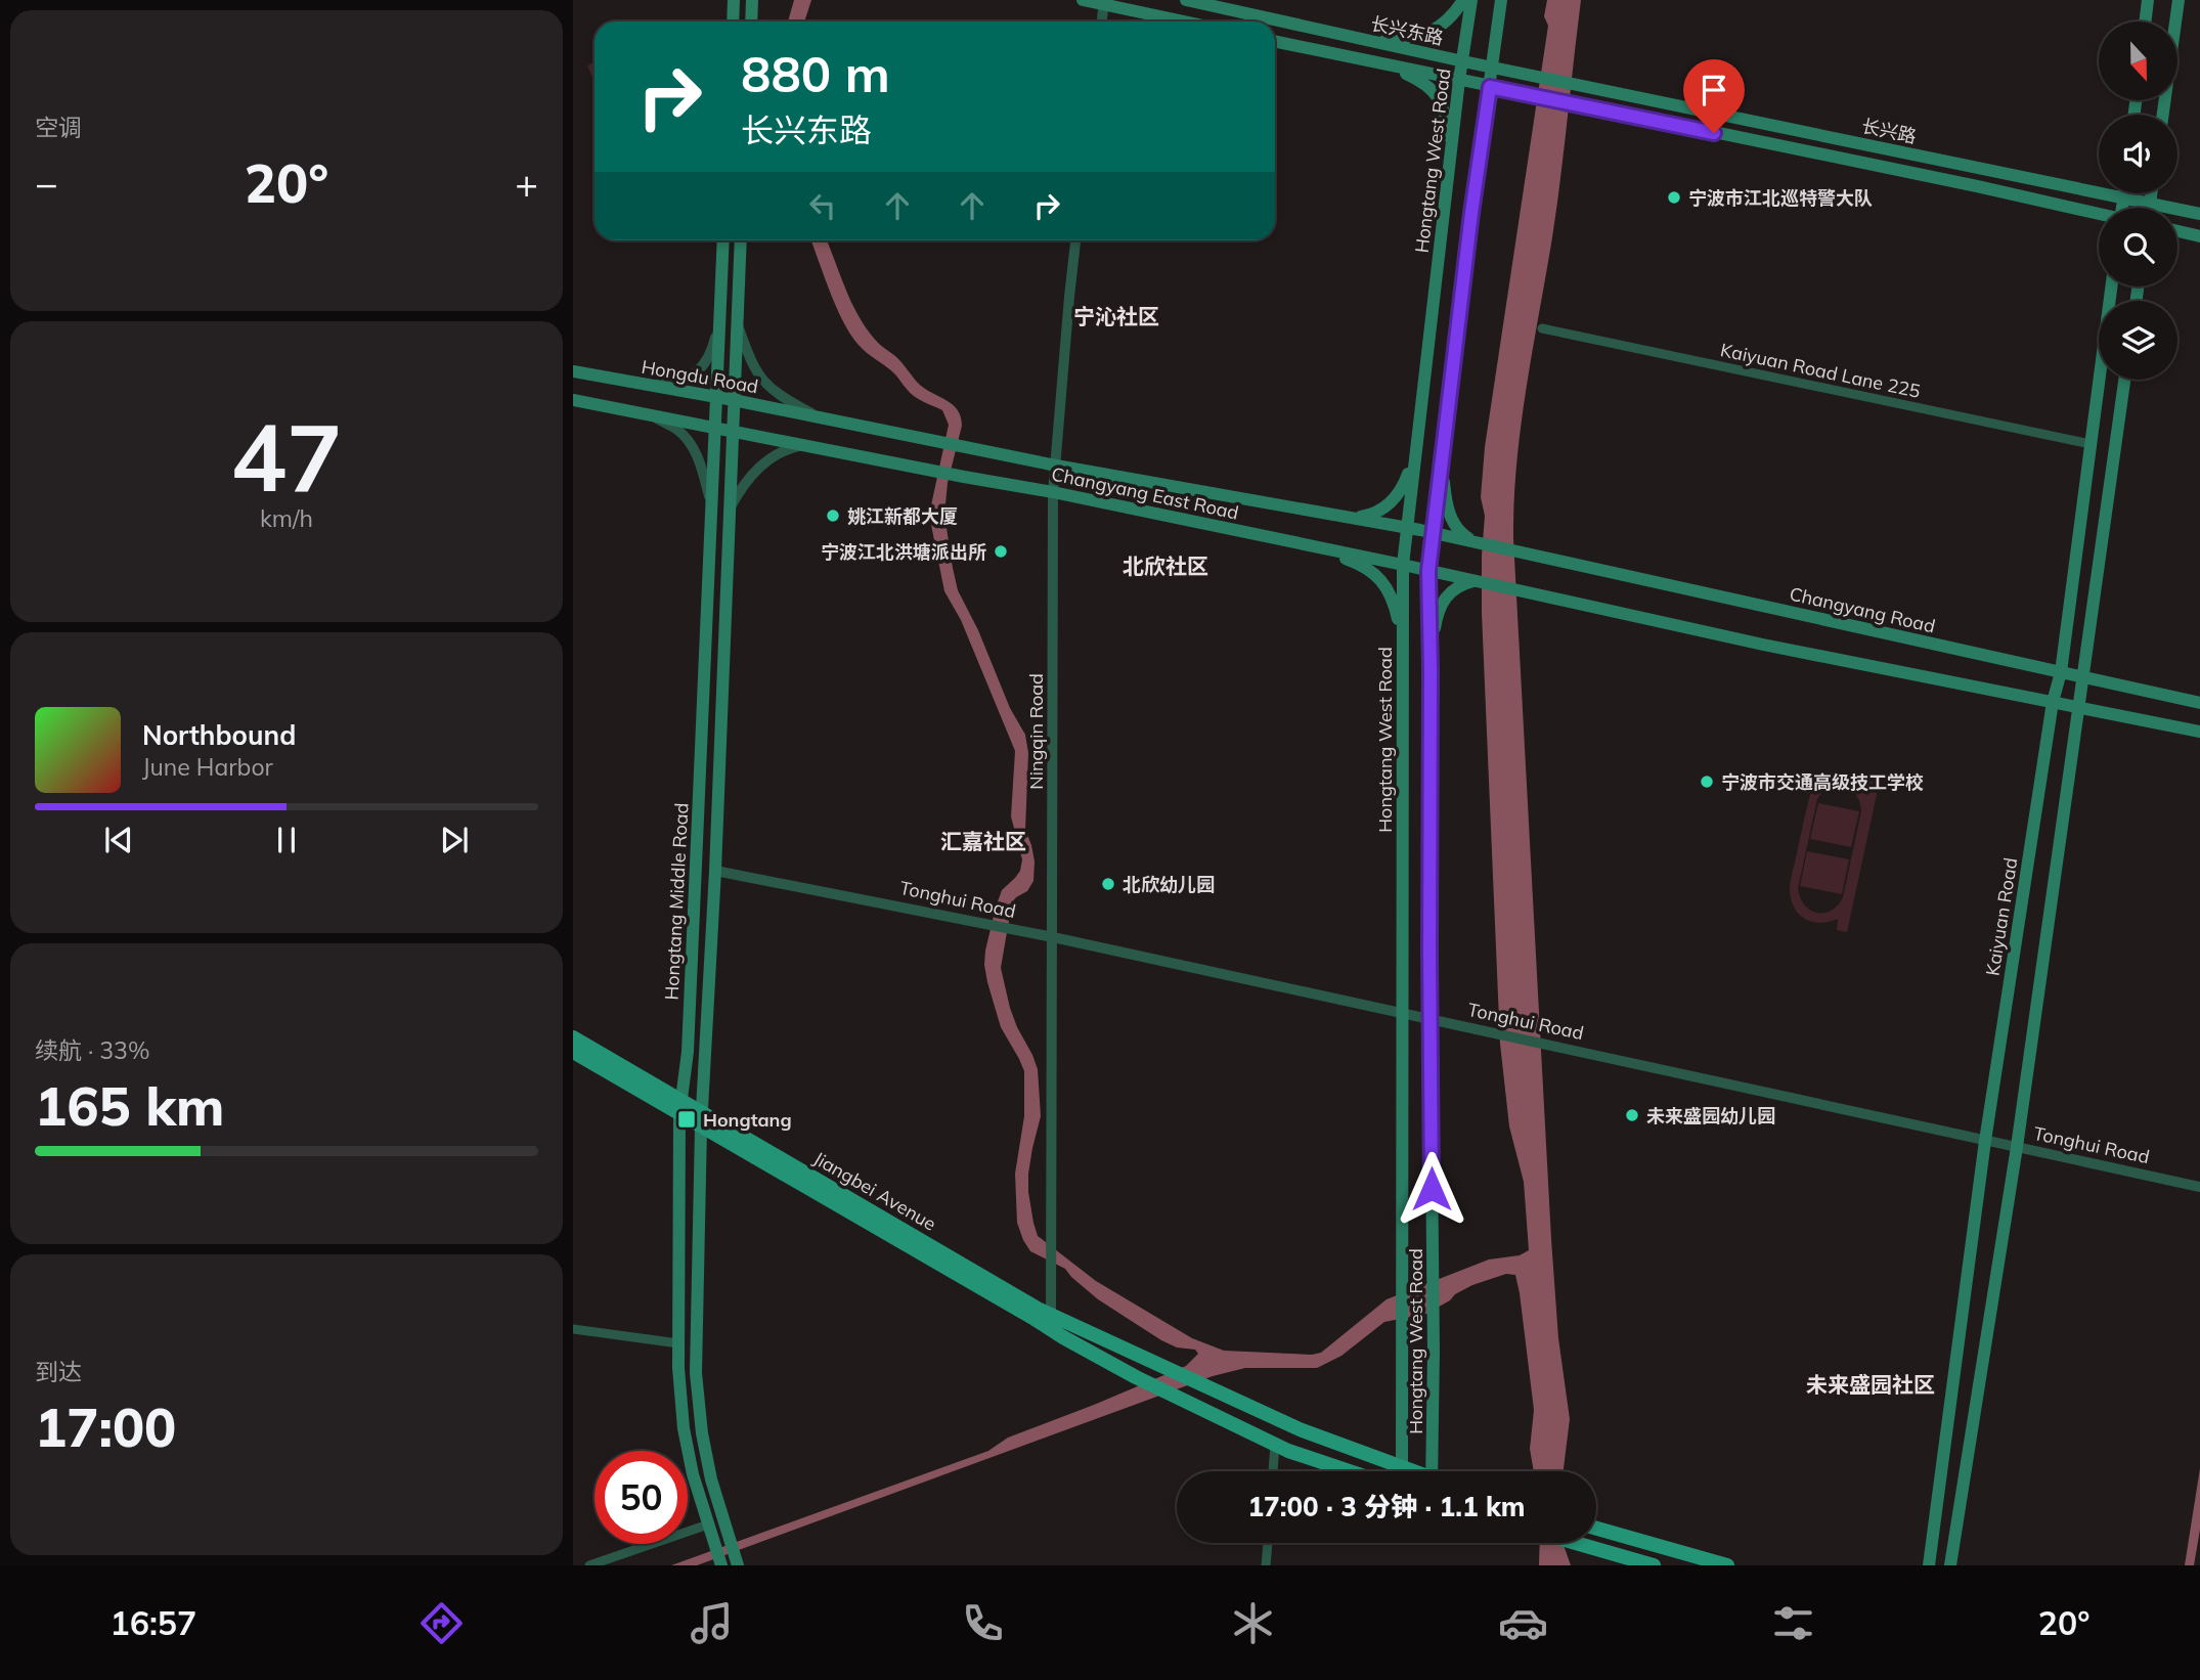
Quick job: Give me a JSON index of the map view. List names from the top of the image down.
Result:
{
  "streets": {
    "main road": [
      "长兴东路",
      "长兴路",
      "Hongtang West Road",
      "Hongdu Road",
      "Changyang East Road",
      "Changyang Road",
      "Hongtang Middle Road",
      "Kaiyuan Road",
      "Jiangbei Avenue"
    ],
    "street": ["Kaiyuan Road Lane 225", "Ningqin Road", "Tonghui Road"]
  },
  "crossings": [
    ["长兴东路", "长兴路"],
    ["长兴东路", "Hongtang West Road"],
    ["Hongtang West Road", "Changyang East Road"],
    ["Hongtang West Road", "Tonghui Road"],
    ["Hongtang West Road", "Jiangbei Avenue"],
    ["Kaiyuan Road Lane 225", "Kaiyuan Road"],
    ["Hongdu Road", "Changyang East Road"],
    ["Hongdu Road", "Hongtang Middle Road"],
    ["Changyang East Road", "Changyang Road"],
    ["Changyang East Road", "Ningqin Road"],
    ["Changyang East Road", "Kaiyuan Road"],
    ["Changyang Road", "Kaiyuan Road"],
    ["Ningqin Road", "Tonghui Road"],
    ["Ningqin Road", "Jiangbei Avenue"],
    ["Tonghui Road", "Hongtang Middle Road"],
    ["Tonghui Road", "Kaiyuan Road"],
    ["Hongtang Middle Road", "Jiangbei Avenue"]
  ],
  "districts": [
    "宁沁社区",
    "北欣社区",
    "汇嘉社区",
    "未来盛园社区"
  ],
  "places": {
    "other": [
      "宁波市江北巡特警大队",
      "姚江新都大厦",
      "宁波江北洪塘派出所",
      "宁波市交通高级技工学校",
      "北欣幼儿园",
      "未来盛园幼儿园"
    ],
    "transit": ["Hongtang"]
  },
  "north": "bottom",
  "page": {
    "tile": [
      "空调",
      ["47", "km/h"],
      ["续航 · 33%", "165 km"],
      ["到达", "17:00"]
    ],
    "turn": ["880 m", "长兴东路"],
    "heat": ["−", "20°", "+"],
    "song": ["Northbound", "June Harbor"],
    "limit": "50",
    "trip": "17:00 · 3 分钟 · 1.1 km",
    "tabs": ["16:57", "20°"]
  }
}
